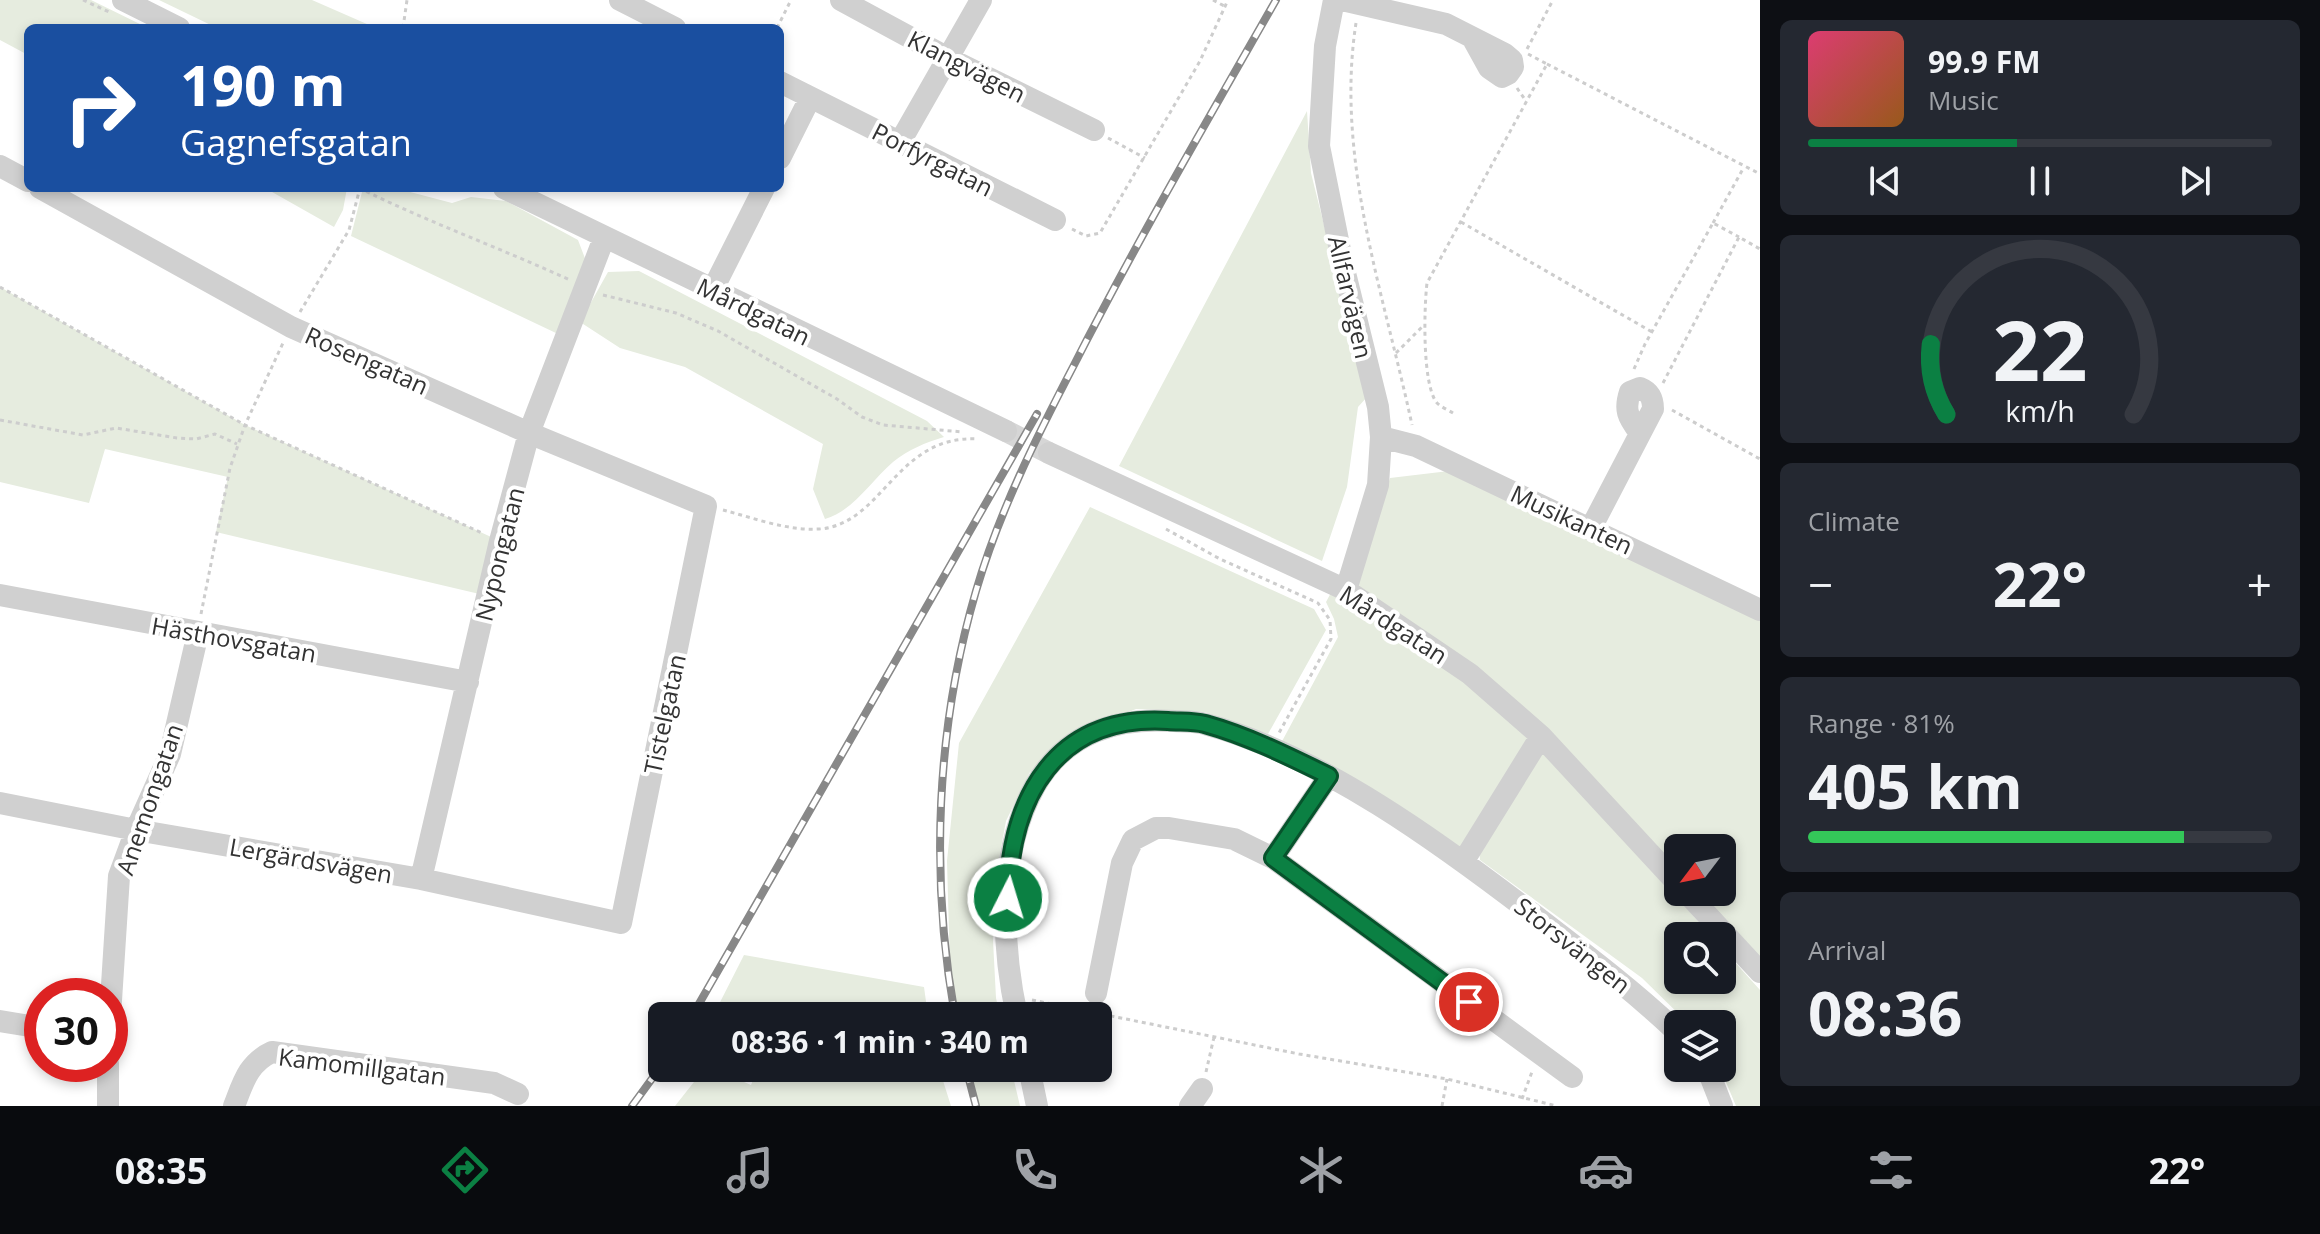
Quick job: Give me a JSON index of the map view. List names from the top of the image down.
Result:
{
  "streets": {
    "street": [
      "Klangvägen",
      "Porfyrgatan",
      "Allfarvägen",
      "Mårdgatan",
      "Rosengatan",
      "Musikanten",
      "Nypongatan",
      "Hästhovsgatan",
      "Tistelgatan",
      "Anemongatan",
      "Lergärdsvägen",
      "Storsvängen",
      "Kamomillgatan"
    ]
  },
  "crossings": [
    ["Allfarvägen", "Mårdgatan"],
    ["Allfarvägen", "Musikanten"],
    ["Mårdgatan", "Nypongatan"],
    ["Rosengatan", "Nypongatan"],
    ["Rosengatan", "Tistelgatan"],
    ["Nypongatan", "Hästhovsgatan"],
    ["Nypongatan", "Lergärdsvägen"],
    ["Hästhovsgatan", "Anemongatan"],
    ["Tistelgatan", "Lergärdsvägen"],
    ["Anemongatan", "Lergärdsvägen"]
  ],
  "north": "bottom left",
  "page": {
    "turn": ["190 m", "Gagnefsgatan"],
    "song": ["99.9 FM", "Music"],
    "tile": [
      "Climate",
      ["Range · 81%", "405 km"],
      ["Arrival", "08:36"]
    ],
    "heat": ["−", "22°", "+"],
    "limit": "30",
    "trip": "08:36 · 1 min · 340 m",
    "tabs": ["08:35", "22°"],
    "gauge": ["22", "km/h"]
  }
}
